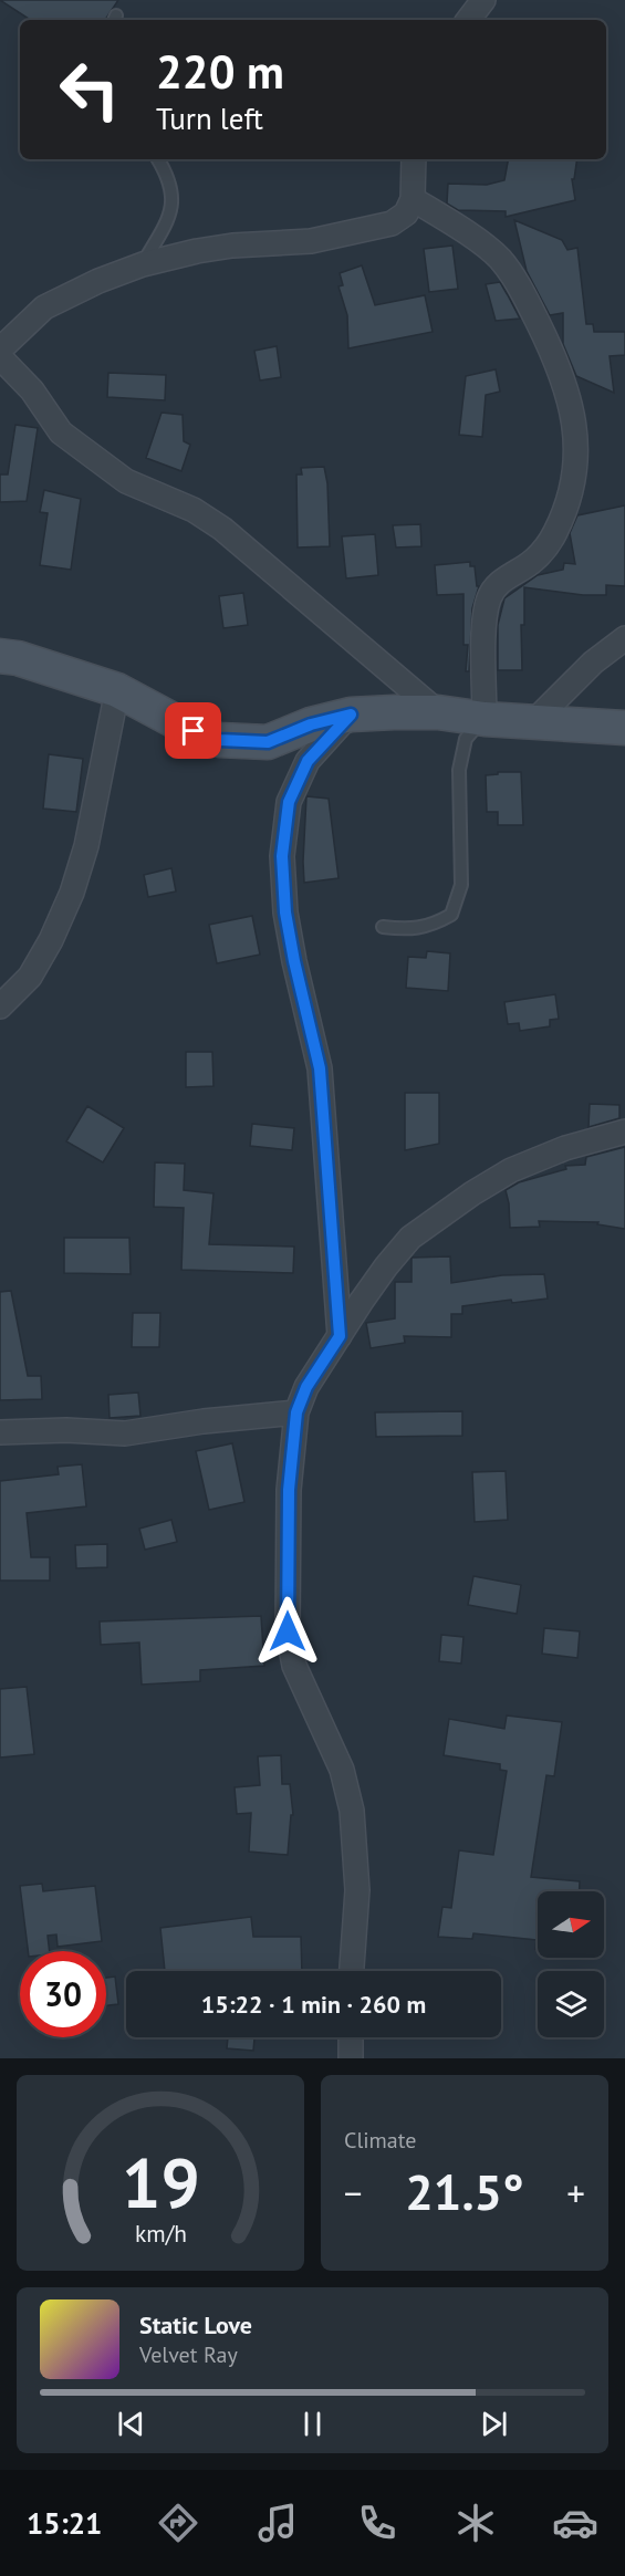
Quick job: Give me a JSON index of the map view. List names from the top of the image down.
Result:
{
  "north": "right",
  "page": {
    "turn": ["220 m", "Turn left"],
    "limit": "30",
    "trip": "15:22 · 1 min · 260 m",
    "tile": "Climate",
    "heat": ["−", "21.5°", "+"],
    "song": ["Static Love", "Velvet Ray"],
    "tabs": "15:21",
    "gauge": ["19", "km/h"]
  }
}
